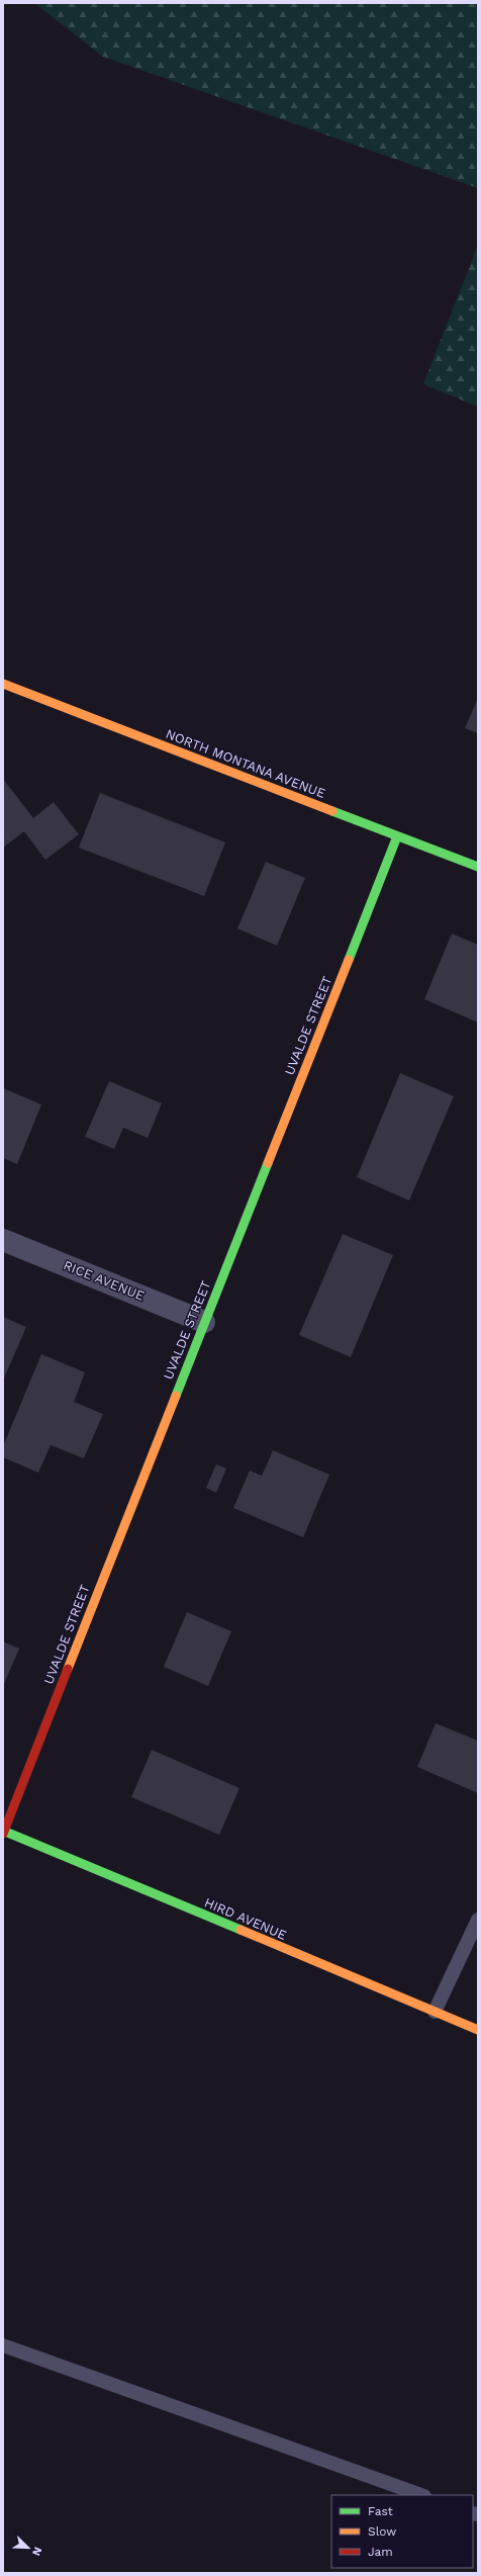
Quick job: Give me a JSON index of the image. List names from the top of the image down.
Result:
{
  "streets": {
    "street": [
      "NORTH MONTANA AVENUE",
      "UVALDE STREET",
      "RICE AVENUE",
      "HIRD AVENUE"
    ]
  },
  "crossings": [
    ["NORTH MONTANA AVENUE", "UVALDE STREET"],
    ["UVALDE STREET", "RICE AVENUE"],
    ["UVALDE STREET", "HIRD AVENUE"]
  ],
  "legend": ["Fast", "Slow", "Jam"],
  "north": "bottom right"
}
